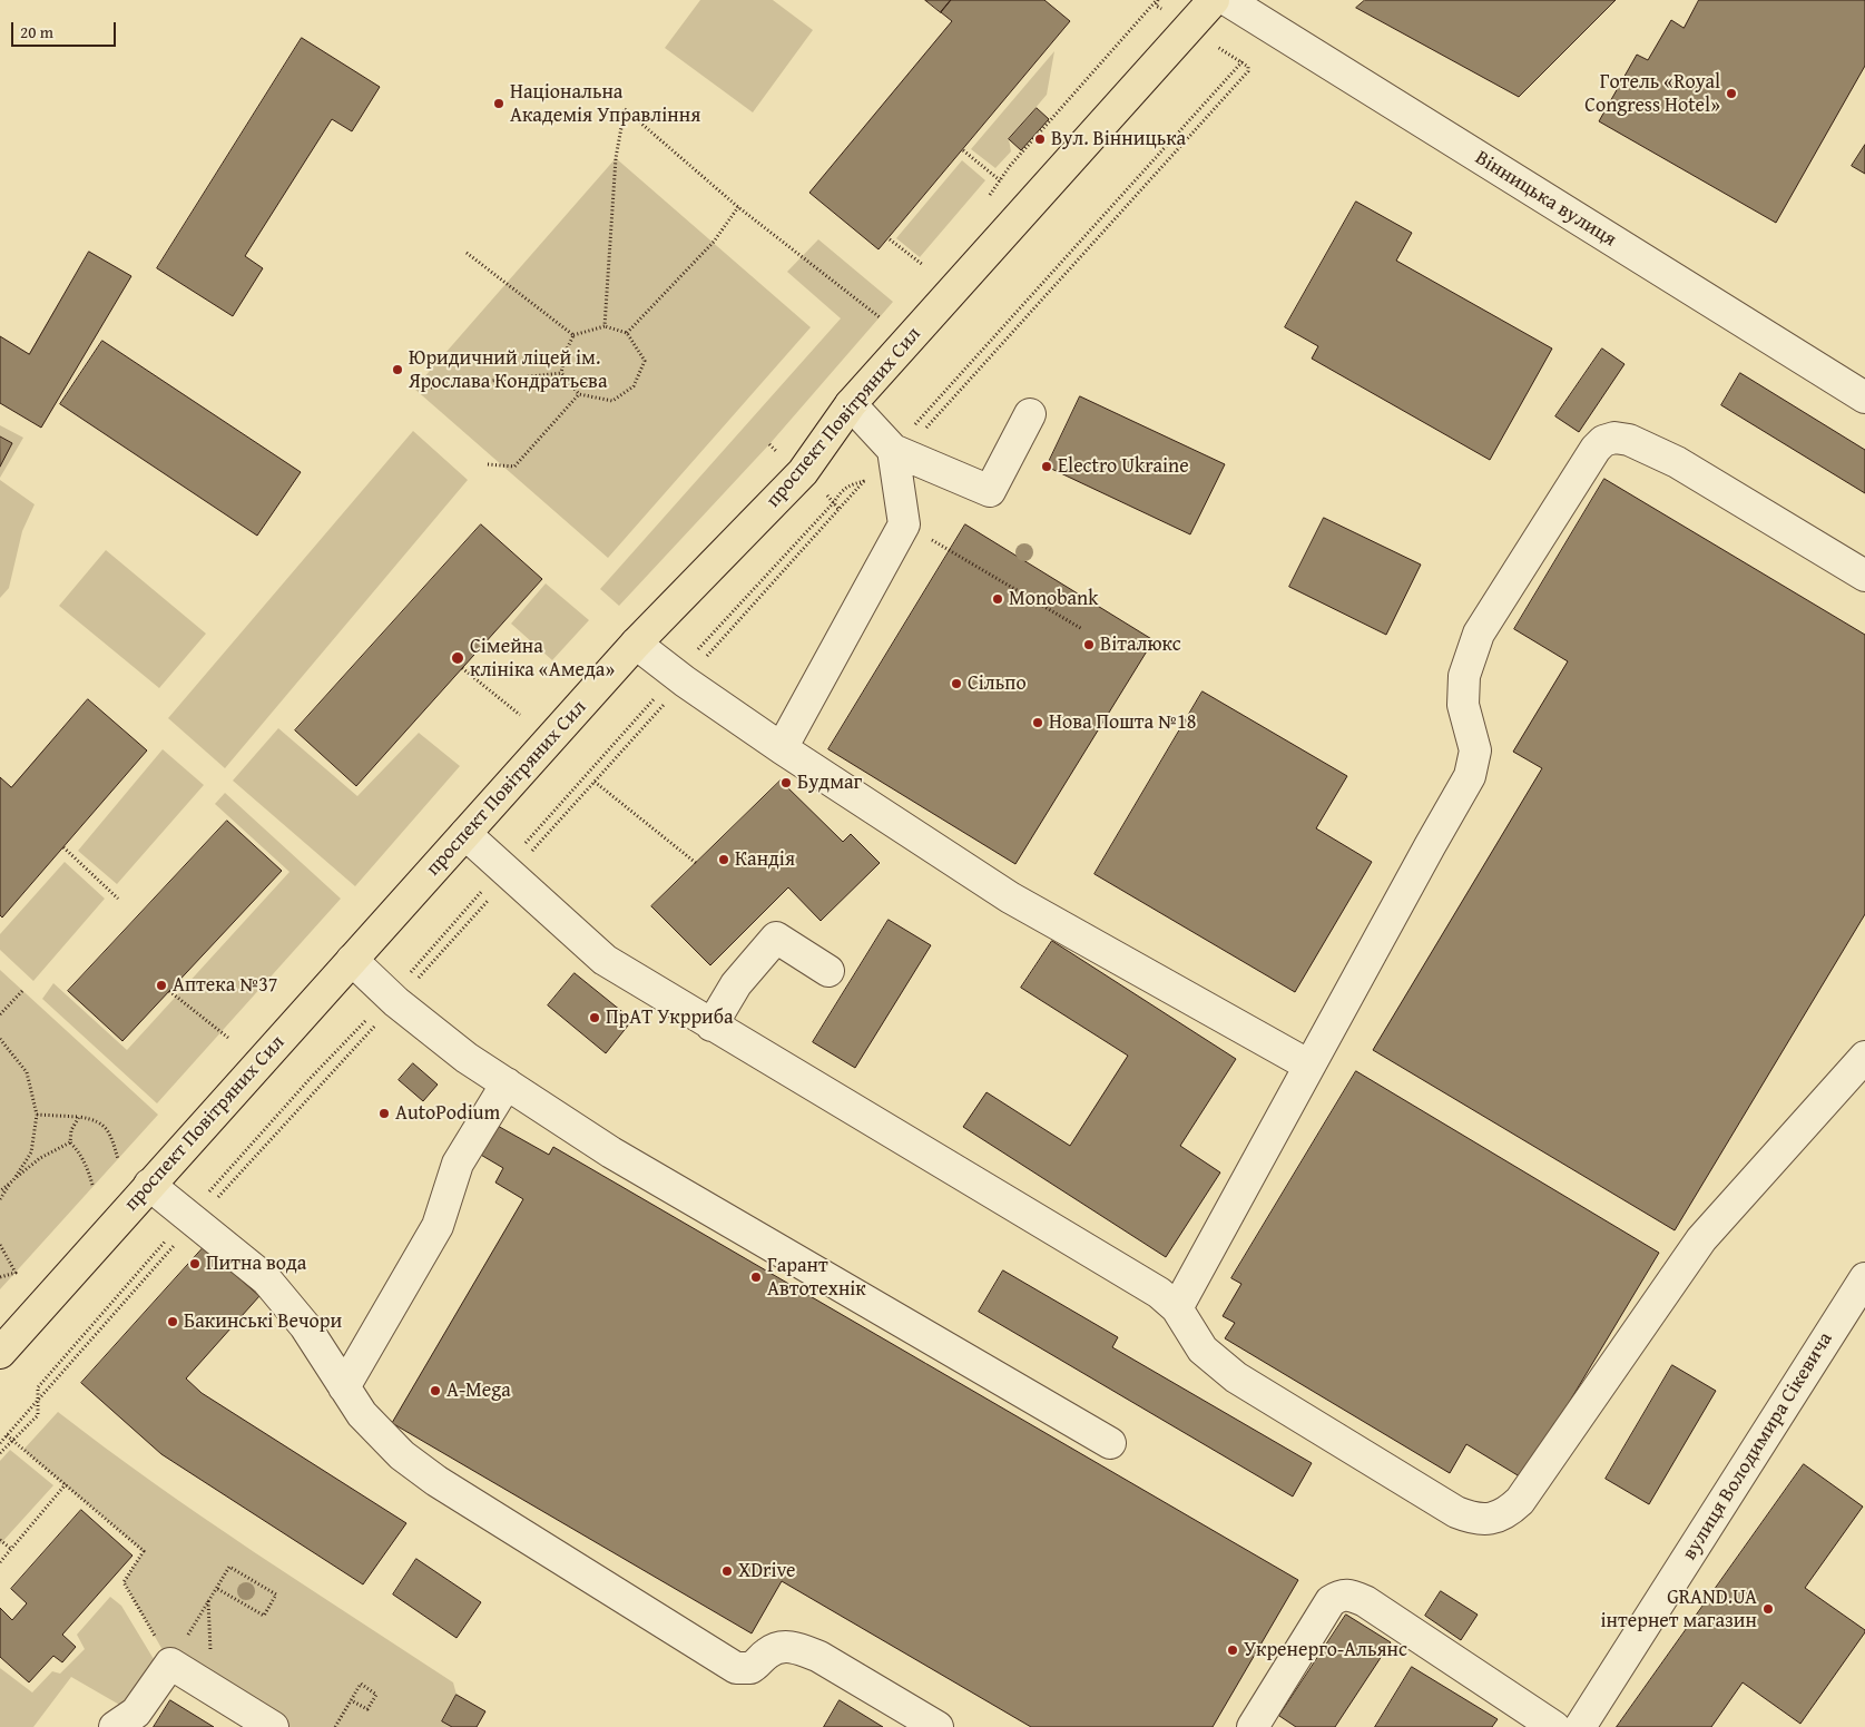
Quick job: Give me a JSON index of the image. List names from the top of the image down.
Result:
{
  "streets": {
    "main road": ["проспект Повітряних Сил"],
    "street": ["Вінницька вулиця", "вулиця Володимира Сікевича"]
  },
  "places": [
    "Готель «Royal Congress Hotel»",
    "Національна Академія Управління",
    "Вул. Вінницька",
    "Юридичний ліцей ім. Ярослава Кондратьєва",
    "Electro Ukraine",
    "Monobank",
    "Віталюкс",
    "Сімейна клініка «Амеда»",
    "Сільпо",
    "Нова Пошта №18",
    "Будмаг",
    "Кандія",
    "Аптека №37",
    "ПрАТ Укрриба",
    "AutoPodium",
    "Питна вода",
    "Гарант Автотехнік",
    "Бакинські Вечори",
    "A-Mega",
    "XDrive",
    "GRAND.UA інтернет магазин",
    "Укренерго-Альянс"
  ],
  "scale_bar": "20 m"
}
